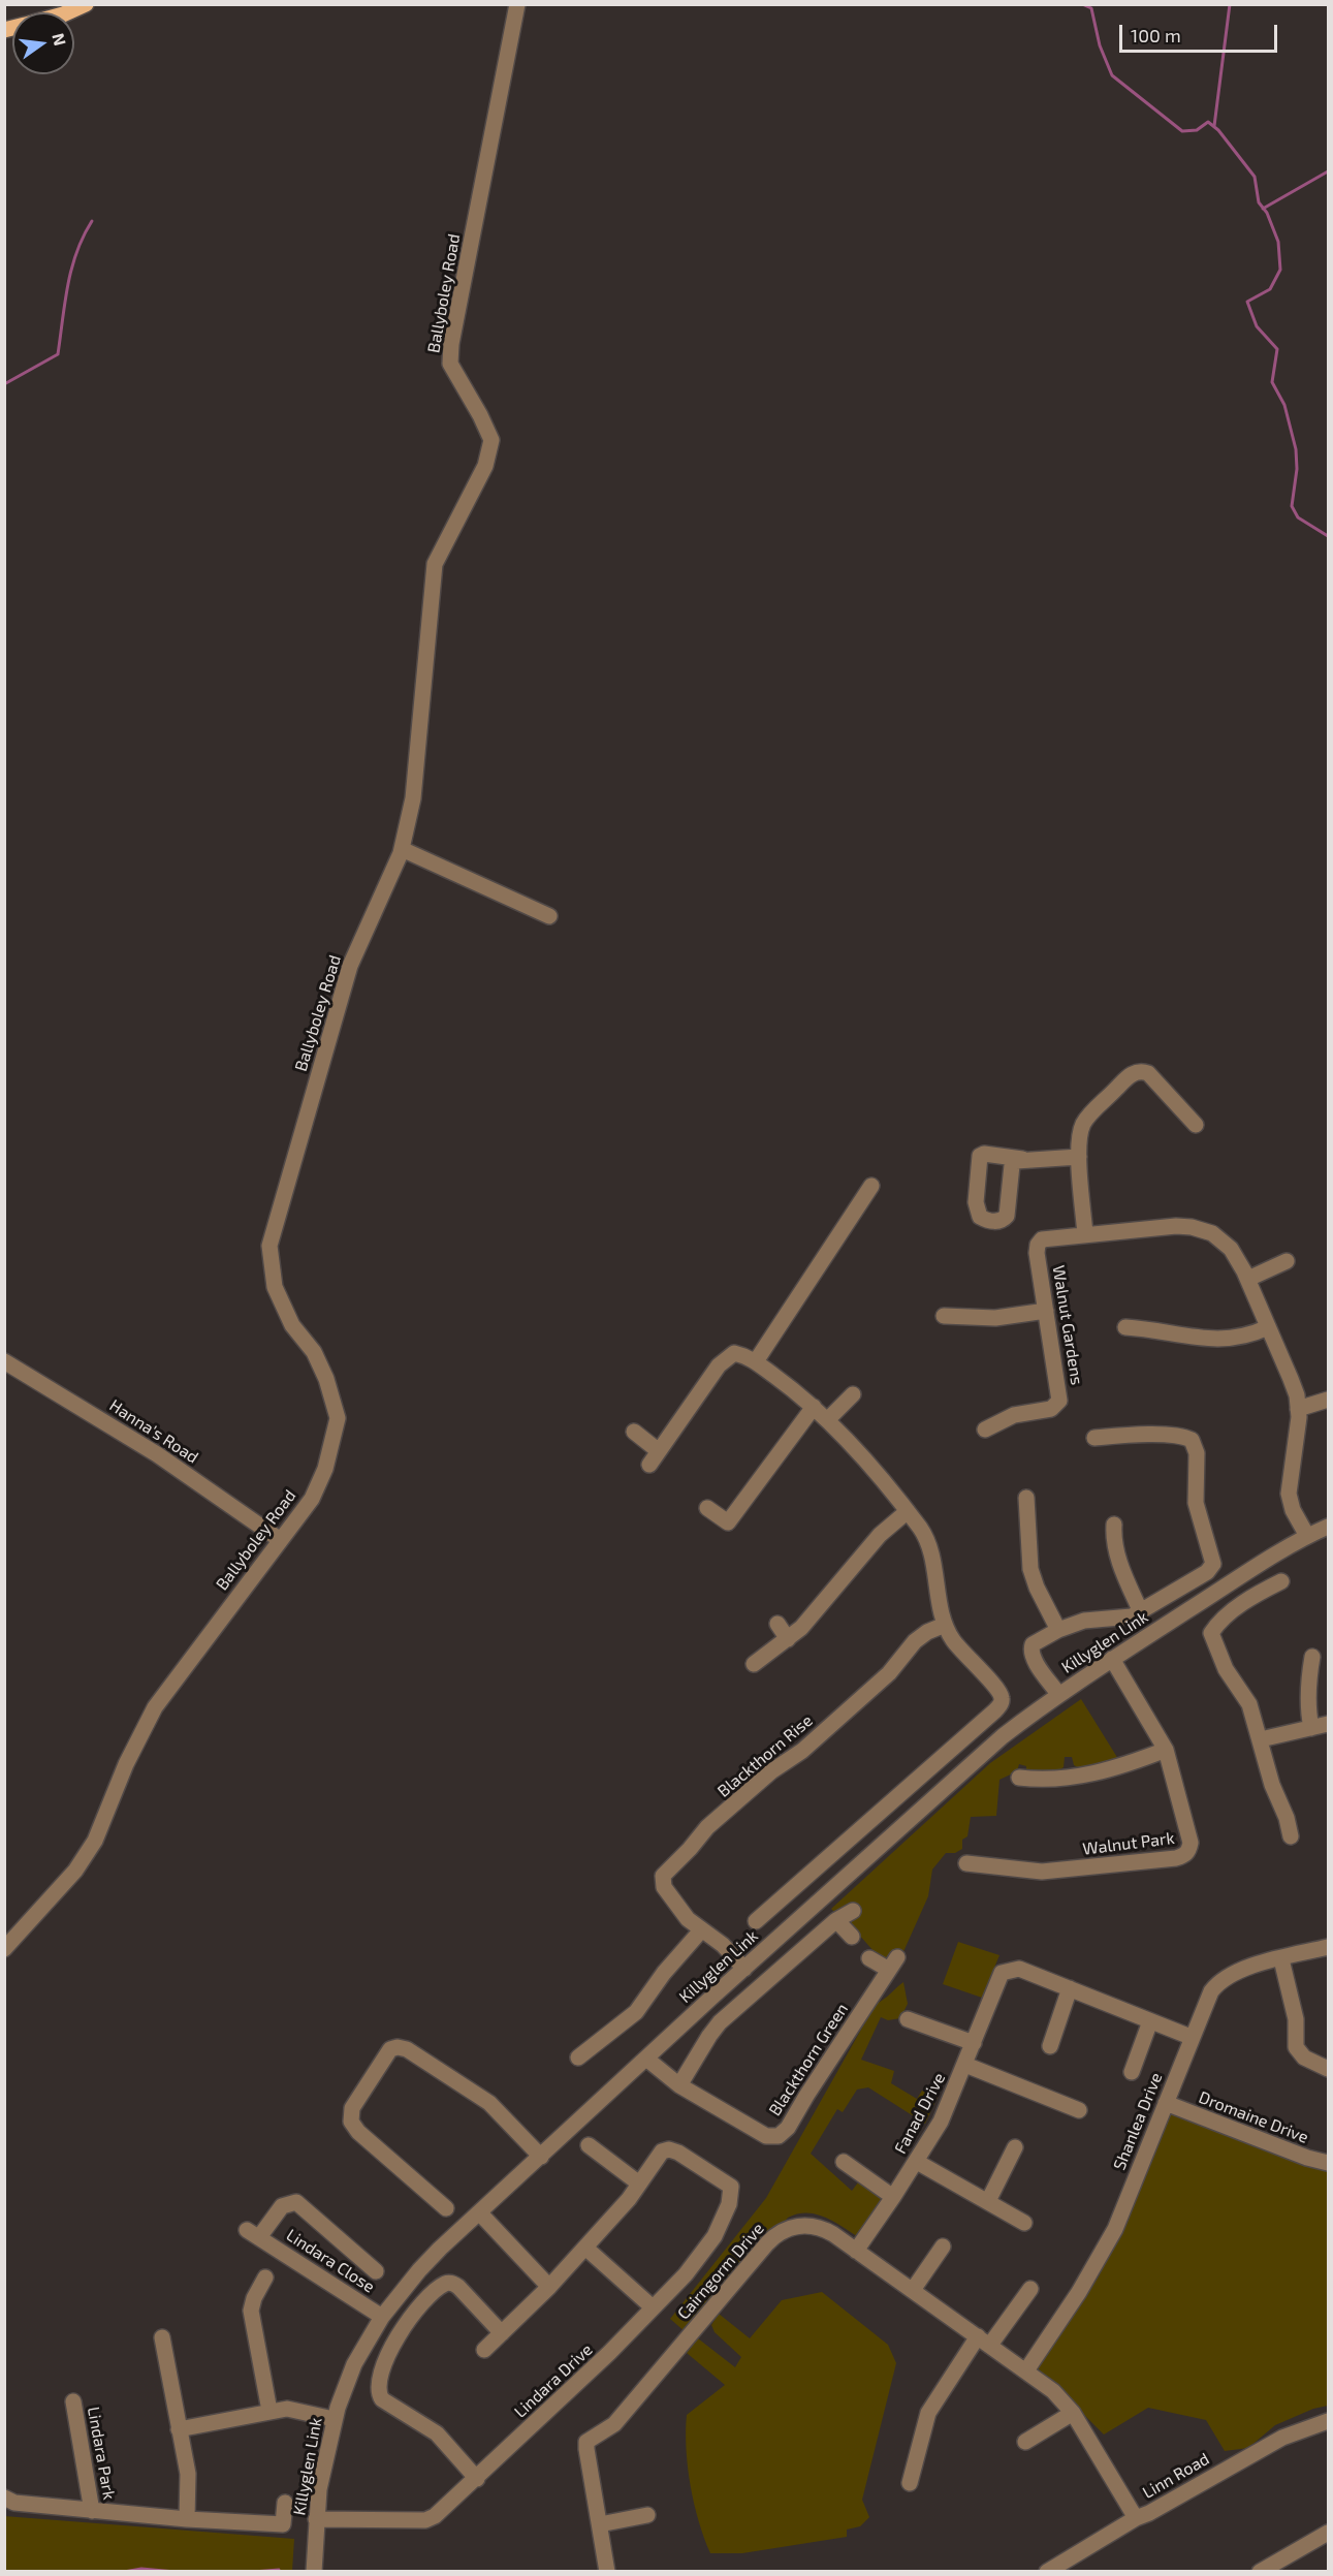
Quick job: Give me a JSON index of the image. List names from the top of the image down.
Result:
{
  "streets": {
    "street": [
      "Ballyboley Road",
      "Walnut Gardens",
      "Hanna's Road",
      "Killyglen Link",
      "Blackthorn Rise",
      "Walnut Park",
      "Blackthorn Green",
      "Fanad Drive",
      "Dromaine Drive",
      "Shanlea Drive",
      "Lindara Close",
      "Cairngorm Drive",
      "Lindara Drive",
      "Lindara Park",
      "Linn Road"
    ]
  },
  "crossings": [
    ["Ballyboley Road", "Hanna's Road"],
    ["Walnut Gardens", "Killyglen Link"],
    ["Killyglen Link", "Blackthorn Rise"],
    ["Killyglen Link", "Walnut Park"],
    ["Killyglen Link", "Blackthorn Green"],
    ["Killyglen Link", "Lindara Close"],
    ["Killyglen Link", "Lindara Drive"],
    ["Fanad Drive", "Cairngorm Drive"],
    ["Dromaine Drive", "Shanlea Drive"],
    ["Shanlea Drive", "Cairngorm Drive"],
    ["Cairngorm Drive", "Linn Road"]
  ],
  "scale_bar": "100 m",
  "north": "right"
}
